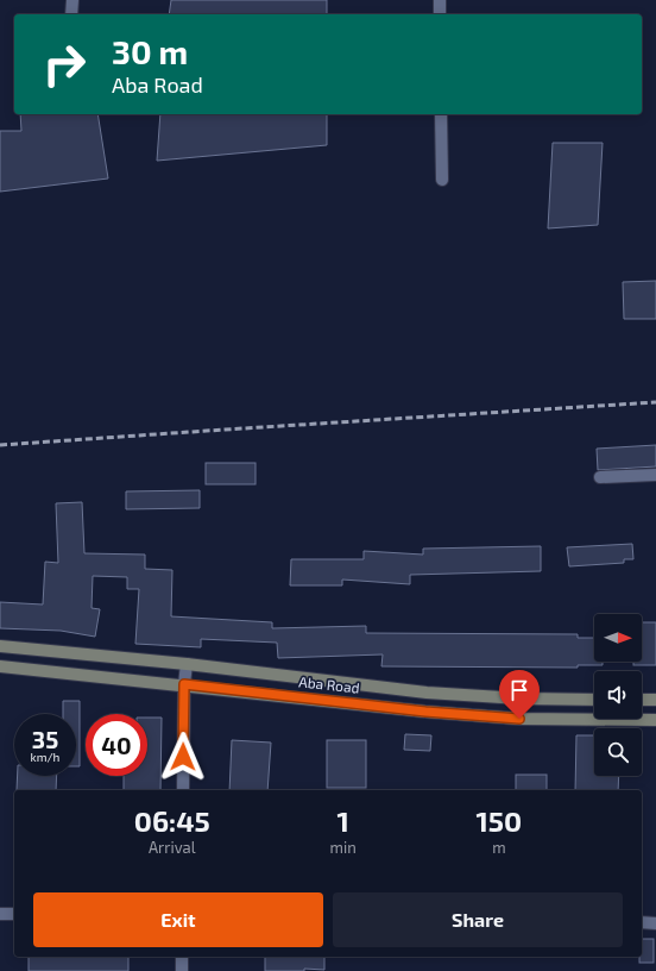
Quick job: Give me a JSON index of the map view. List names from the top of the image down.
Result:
{
  "streets": {
    "main road": ["Aba Road"]
  },
  "north": "right",
  "page": {
    "turn": ["30 m", "Aba Road"],
    "speed": "35 km/h",
    "limit": "40",
    "eta": [
      "06:45",
      "Arrival",
      "1",
      "min",
      "150",
      "m"
    ],
    "buttons": ["Exit", "Share"]
  }
}
